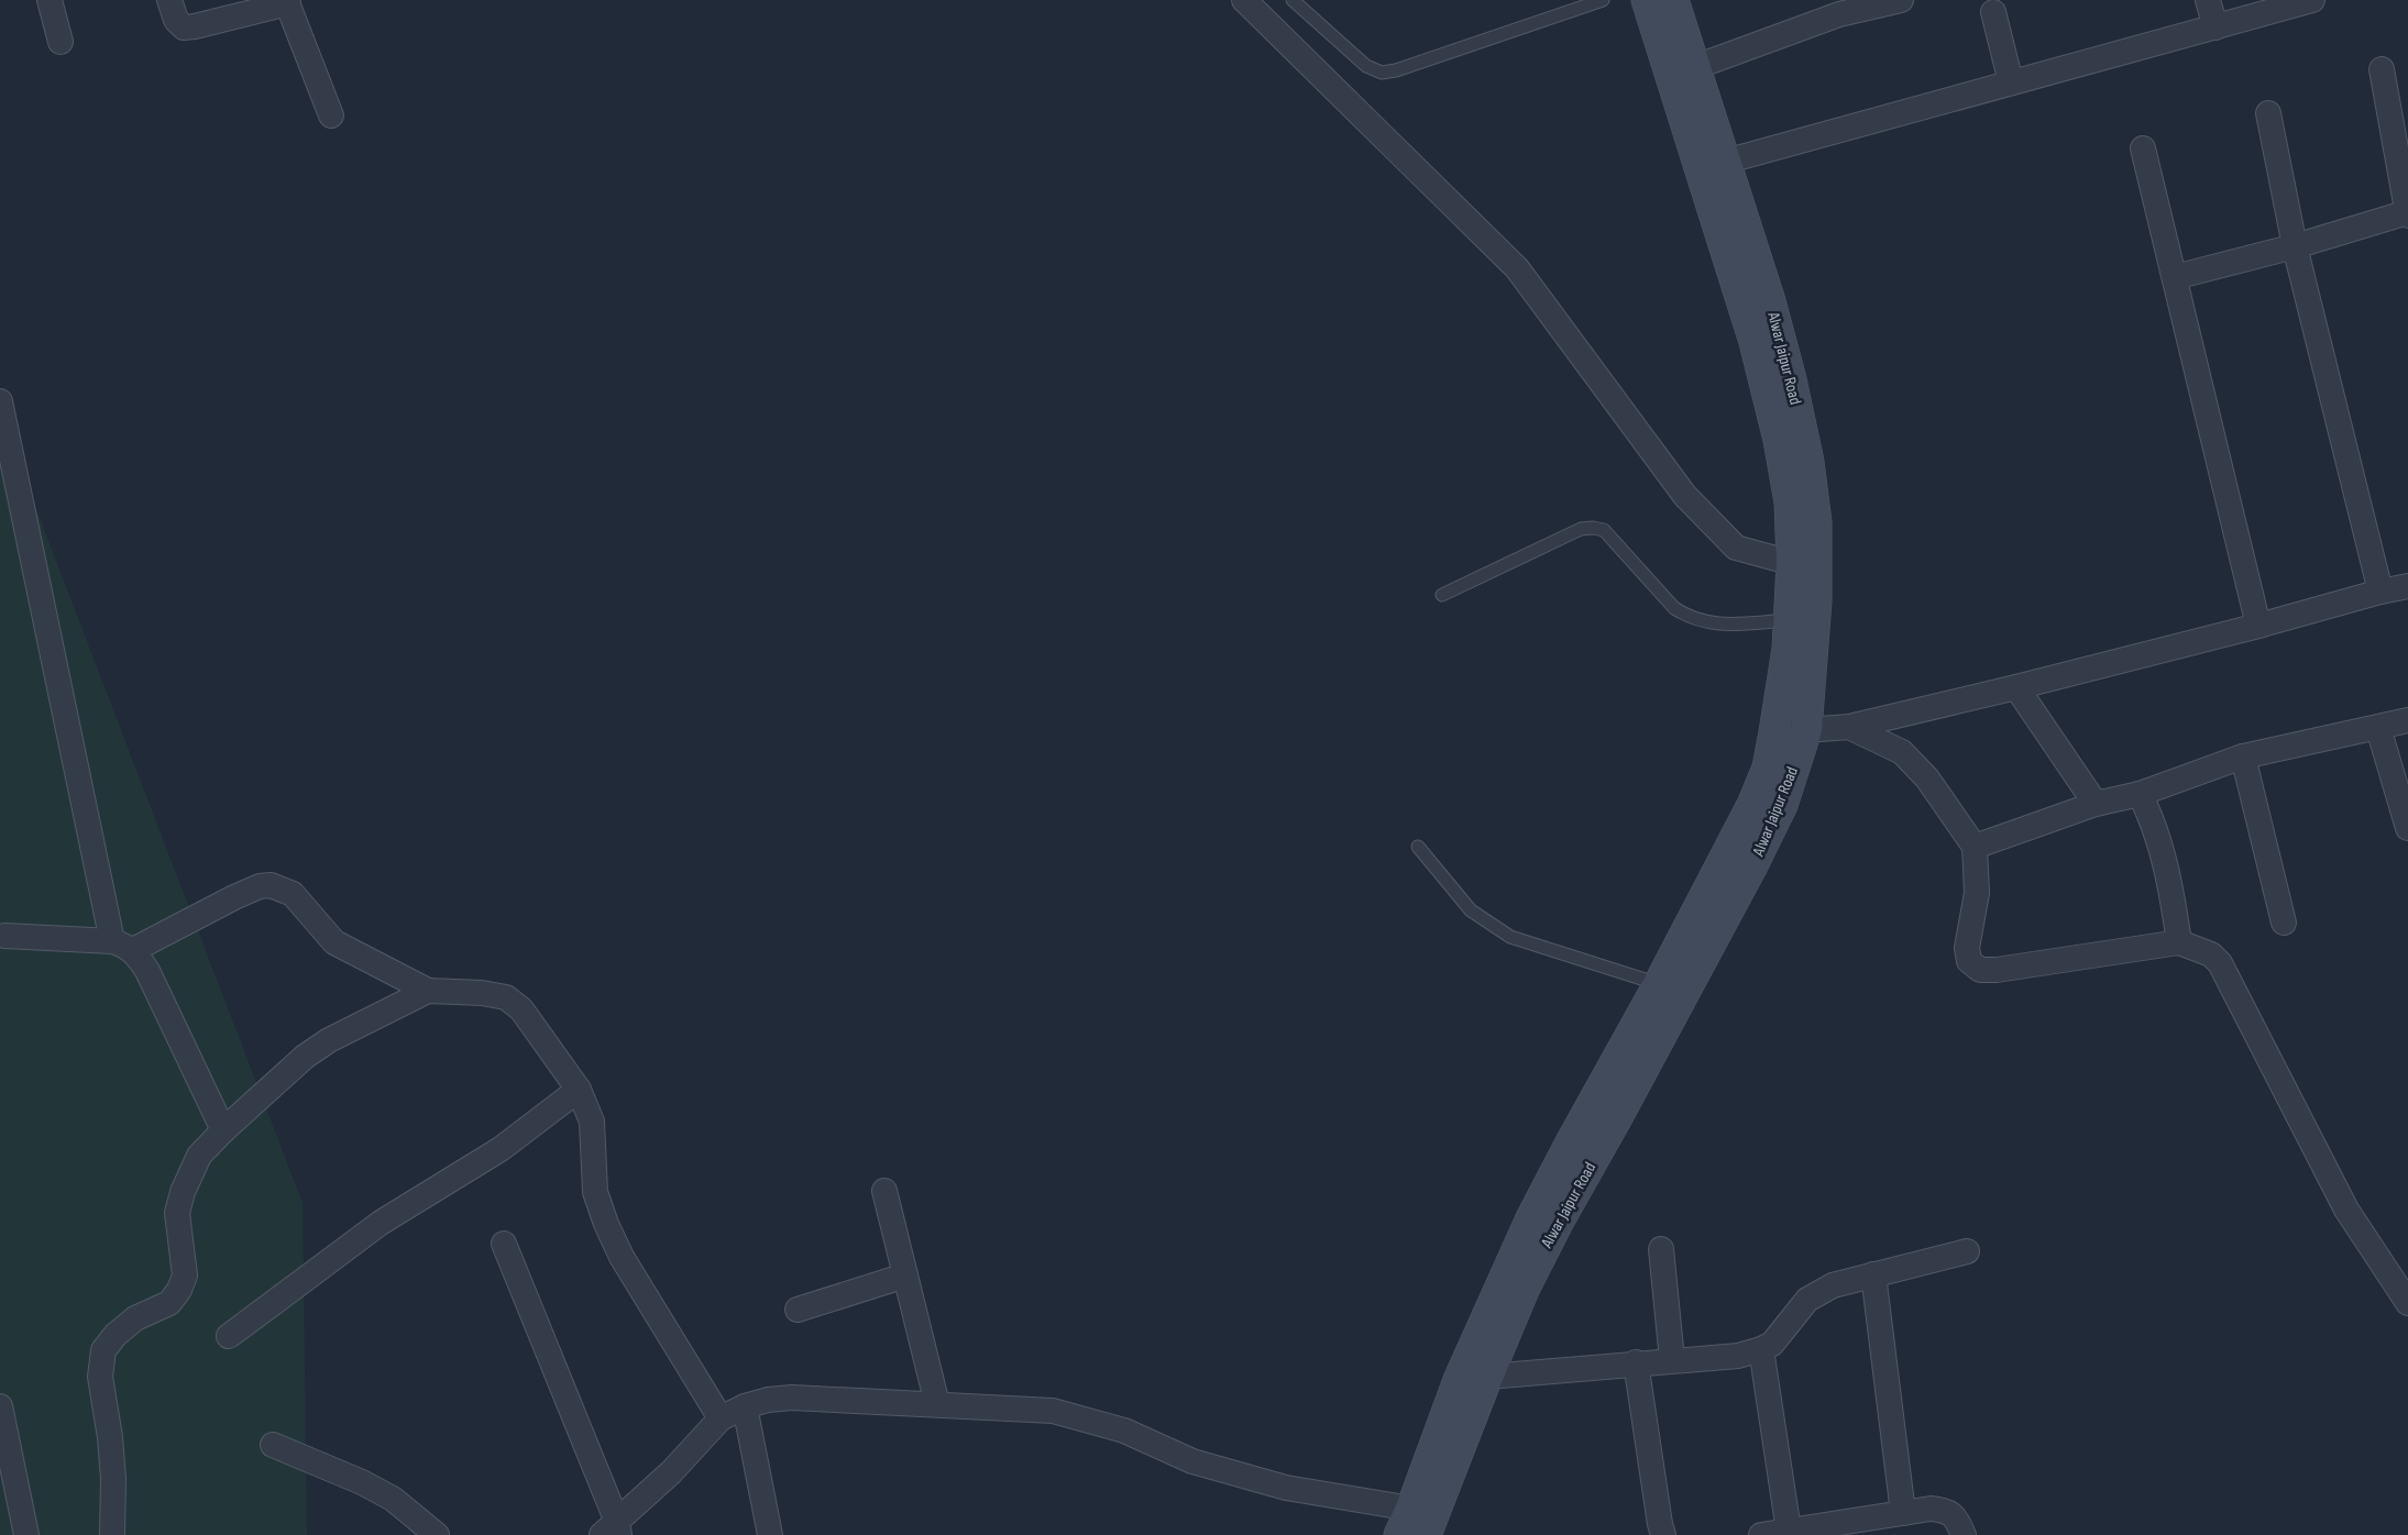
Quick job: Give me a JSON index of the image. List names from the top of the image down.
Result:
{
  "streets": {
    "main road": ["Alwar Jaipur Road"]
  }
}
